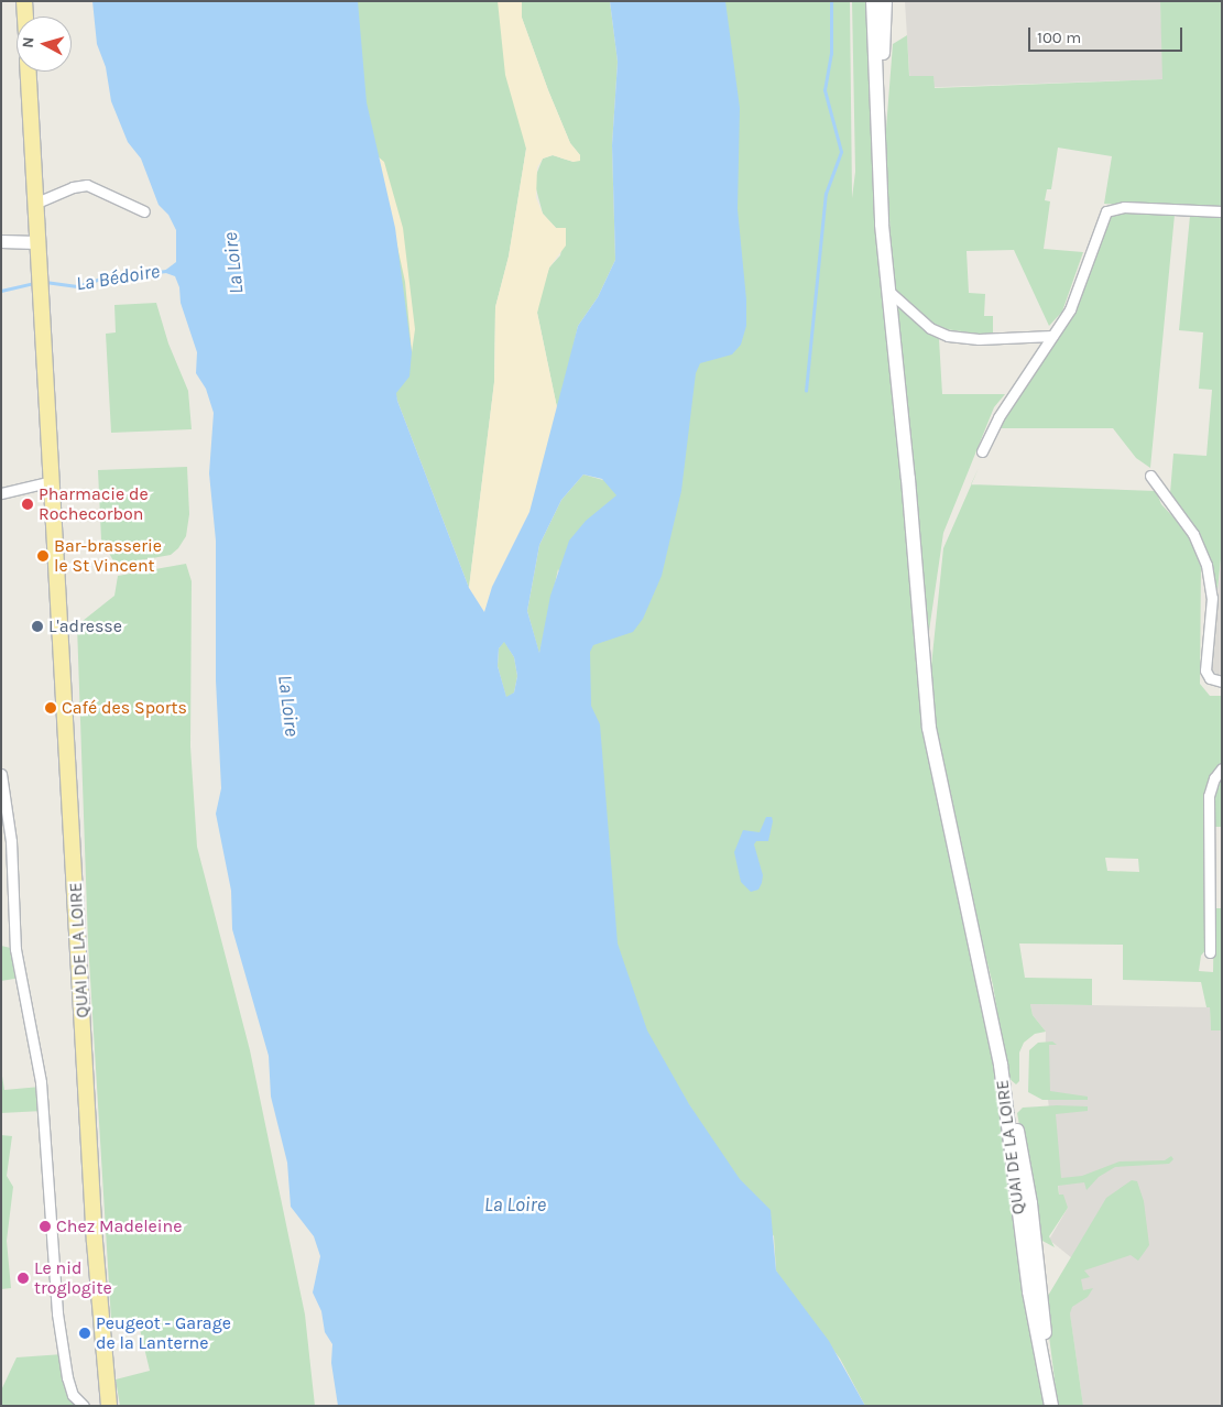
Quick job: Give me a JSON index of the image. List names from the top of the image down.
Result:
{
  "streets": {
    "main road": ["QUAI DE LA LOIRE"]
  },
  "water": ["La Loire", "La Bédoire"],
  "places": [
    "Pharmacie de Rochecorbon",
    "Bar-brasserie le St Vincent",
    "L'adresse",
    "Café des Sports",
    "Chez Madeleine",
    "Le nid troglogite",
    "Peugeot - Garage de la Lanterne"
  ],
  "scale_bar": "100 m",
  "north": "left"
}
